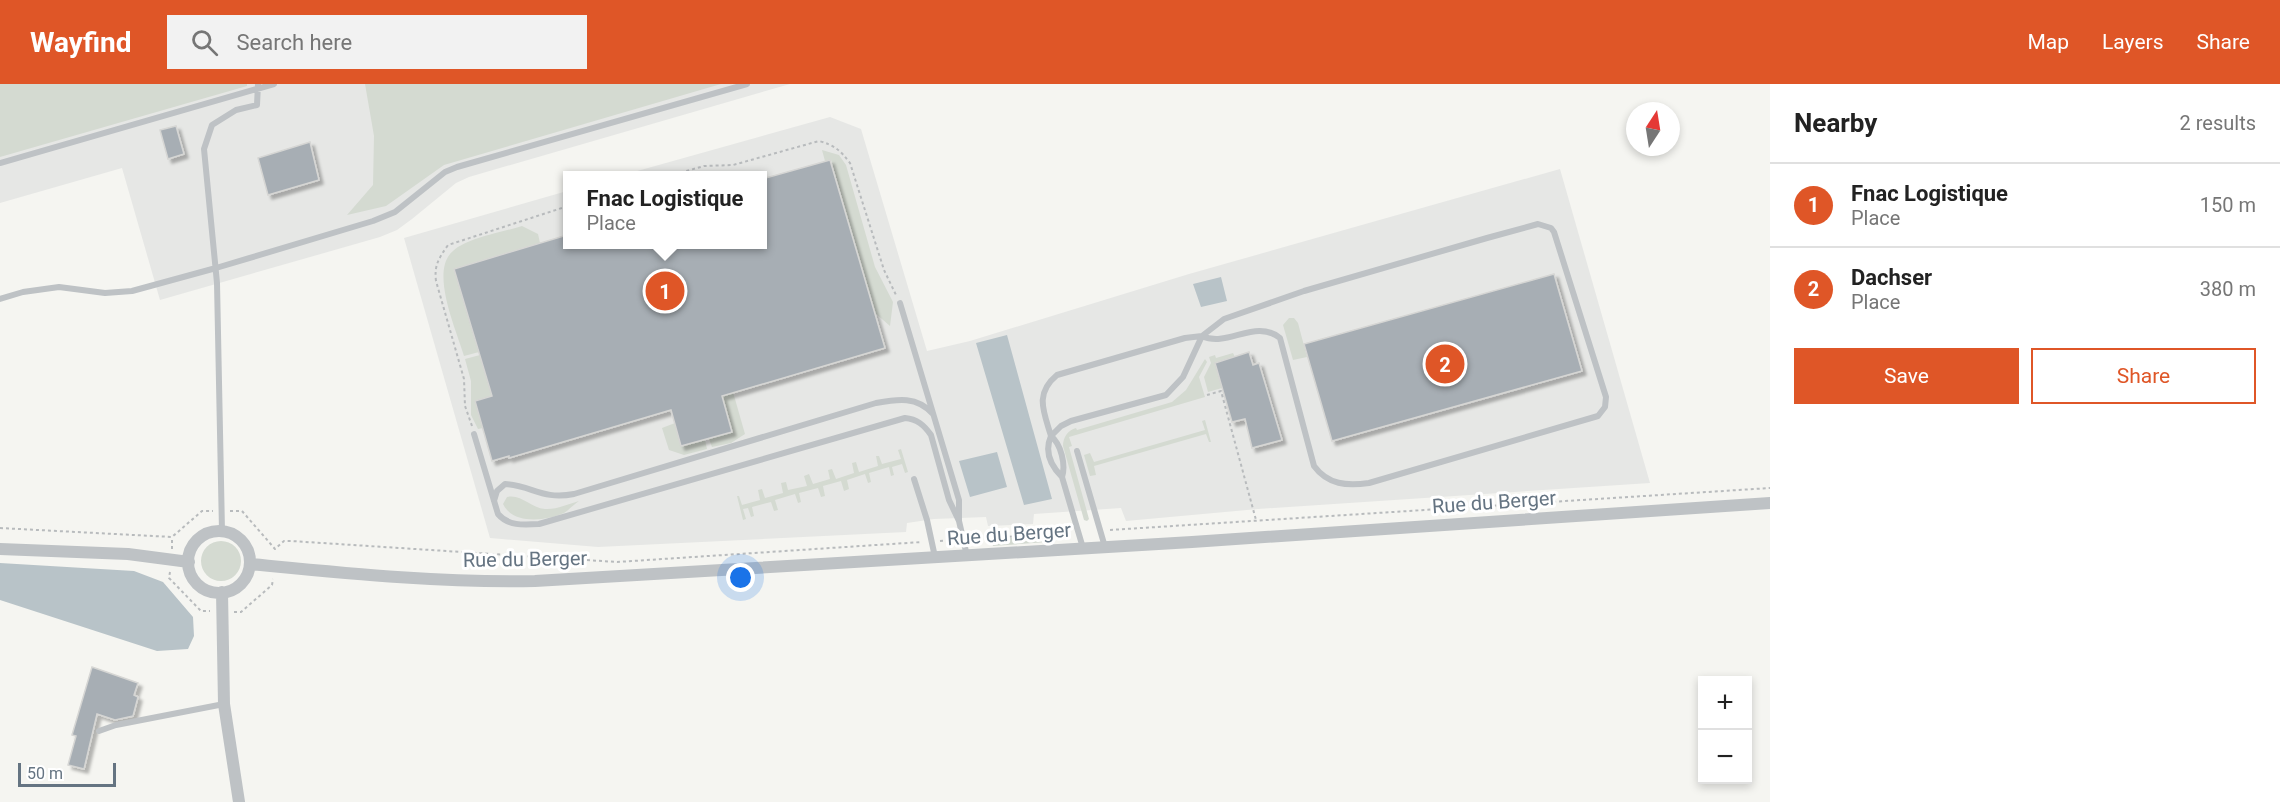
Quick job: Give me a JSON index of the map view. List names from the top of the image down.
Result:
{
  "streets": {
    "street": ["Rue du Berger"]
  },
  "scale_bar": "50 m",
  "north": "top",
  "page": {
    "header": "Wayfind",
    "search": "Search here",
    "nav": ["Map", "Layers", "Share"],
    "heading": ["Nearby", "2 results"],
    "list": [
      {
        "mark": "1",
        "name": "Fnac Logistique",
        "note": "Place",
        "value": "150 m"
      },
      {
        "mark": "2",
        "name": "Dachser",
        "note": "Place",
        "value": "380 m"
      }
    ],
    "popup": ["Fnac Logistique", "Place"],
    "pins": ["1", "2"],
    "buttons": ["Save", "Share"],
    "map_buttons": ["+", "−"],
    "scale": "50 m"
  }
}
